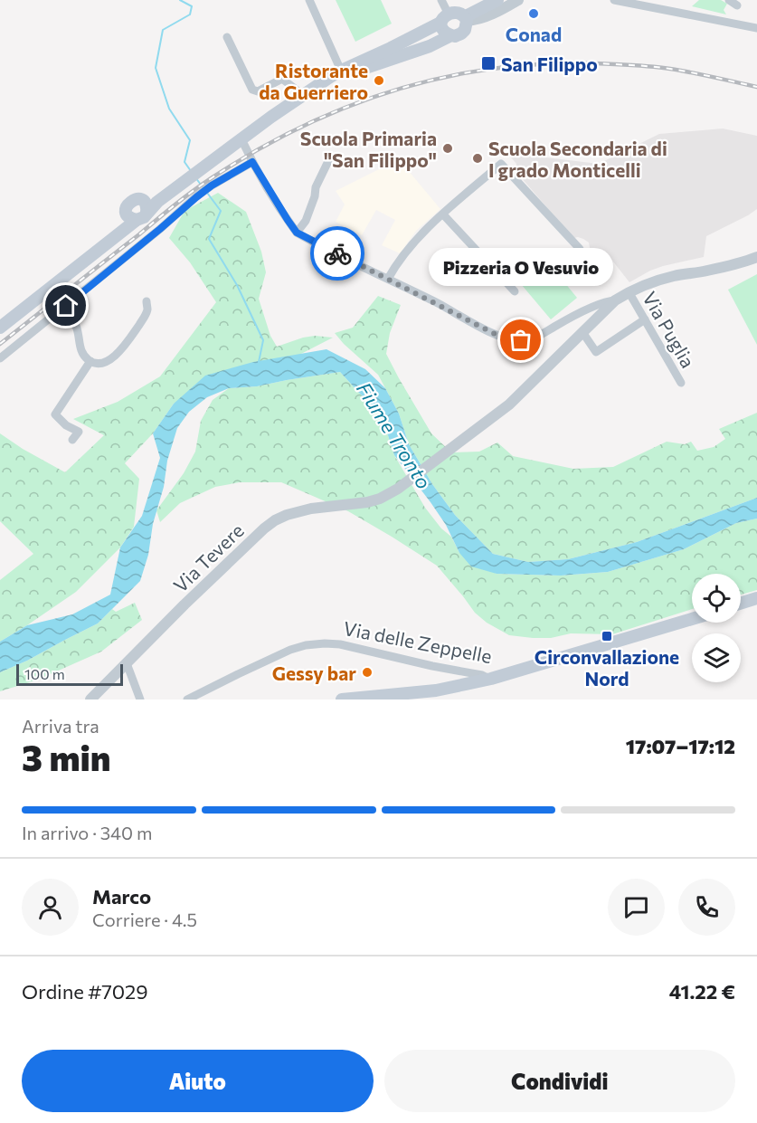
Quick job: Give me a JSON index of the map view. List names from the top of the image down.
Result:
{
  "streets": {
    "main road": ["Via delle Zeppelle"],
    "street": ["Via Puglia", "Via Tevere"]
  },
  "crossings": [
    ["Via Puglia", "Via Tevere"]
  ],
  "water": ["Fiume Tronto"],
  "places": {
    "other": [
      "Conad",
      "Ristorante da Guerriero",
      "Scuola Primaria \"San Filippo\"",
      "Scuola Secondaria di I grado Monticelli",
      "Pizzeria O Vesuvio",
      "Gessy bar"
    ],
    "transit": ["San Filippo", "Circonvallazione Nord"]
  },
  "scale_bar": "100 m",
  "page": {
    "bubble": "Pizzeria O Vesuvio",
    "scale": "100 m",
    "heading": ["3 min", "Arriva tra", "17:07–17:12"],
    "panel": [
      "Marco",
      "Corriere · 4.5",
      "Ordine #7029",
      "41.22 €"
    ],
    "bar": "In arrivo · 340 m",
    "buttons": ["Aiuto", "Condividi"]
  }
}
